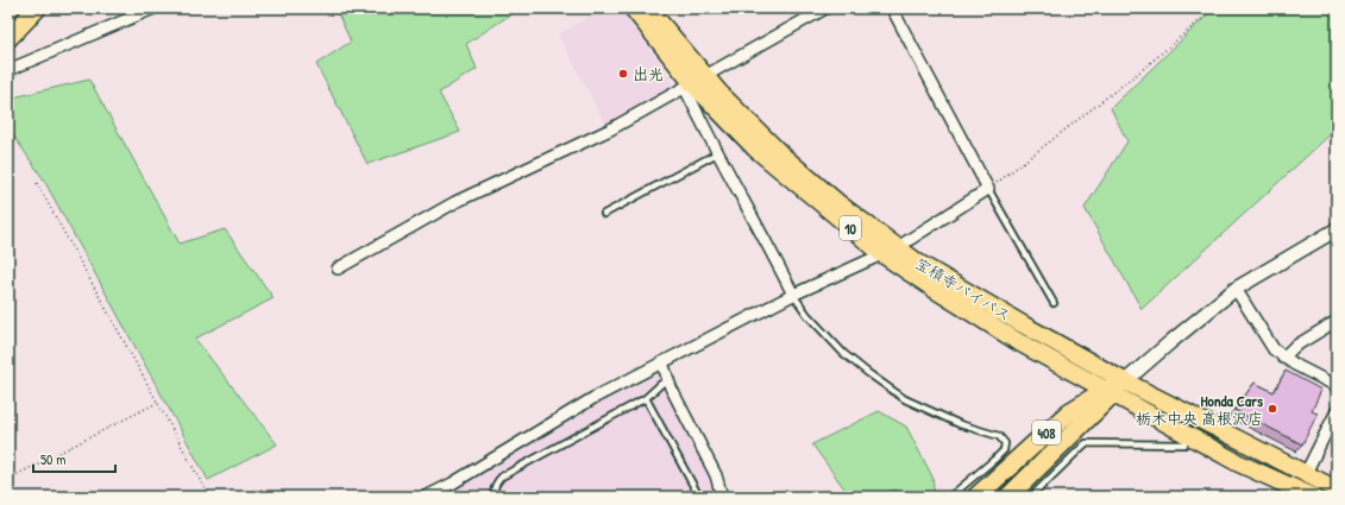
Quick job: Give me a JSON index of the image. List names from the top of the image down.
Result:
{
  "streets": {
    "highway": ["408"],
    "main road": ["10", "宝積寺バイパス"]
  },
  "crossings": [
    ["宝積寺バイパス", "408"]
  ],
  "places": ["出光", "Honda Cars 栃木中央 高根沢店"],
  "scale_bar": "50 m"
}
